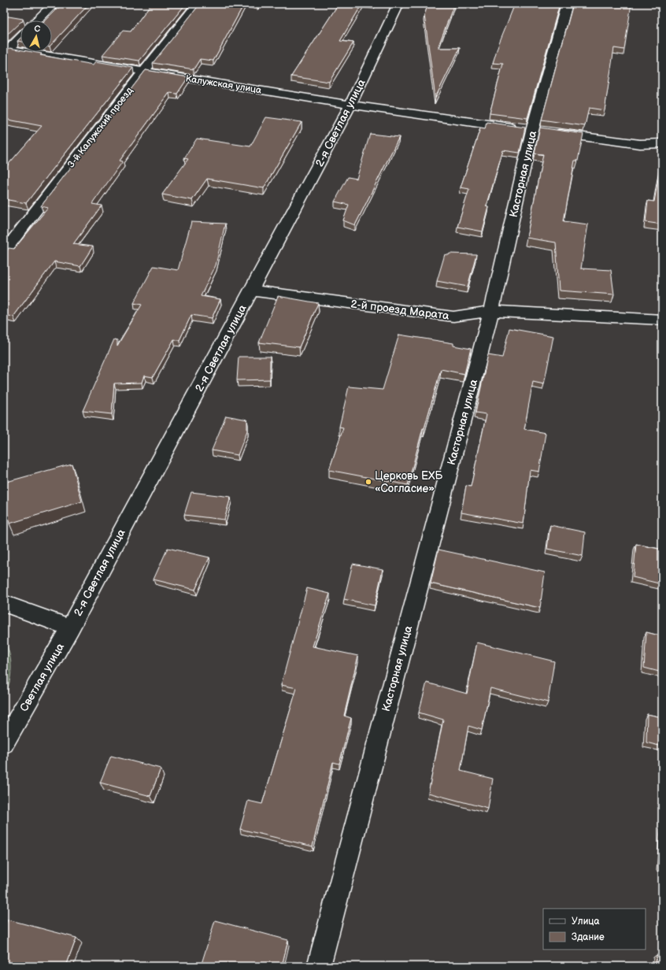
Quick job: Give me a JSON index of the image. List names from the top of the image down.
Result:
{
  "streets": {
    "street": [
      "Калужская улица",
      "2-я Светлая улица",
      "3-й Калужский проезд",
      "Касторная улица",
      "2-й проезд Марата",
      "Светлая улица"
    ]
  },
  "crossings": [
    ["Калужская улица", "2-я Светлая улица"],
    ["Калужская улица", "3-й Калужский проезд"],
    ["Калужская улица", "Касторная улица"],
    ["2-я Светлая улица", "2-й проезд Марата"],
    ["2-я Светлая улица", "Светлая улица"],
    ["Касторная улица", "2-й проезд Марата"]
  ],
  "places": ["Церковь ЕХБ «Согласие»"],
  "legend": ["Улица", "Здание"],
  "north": "top"
}
